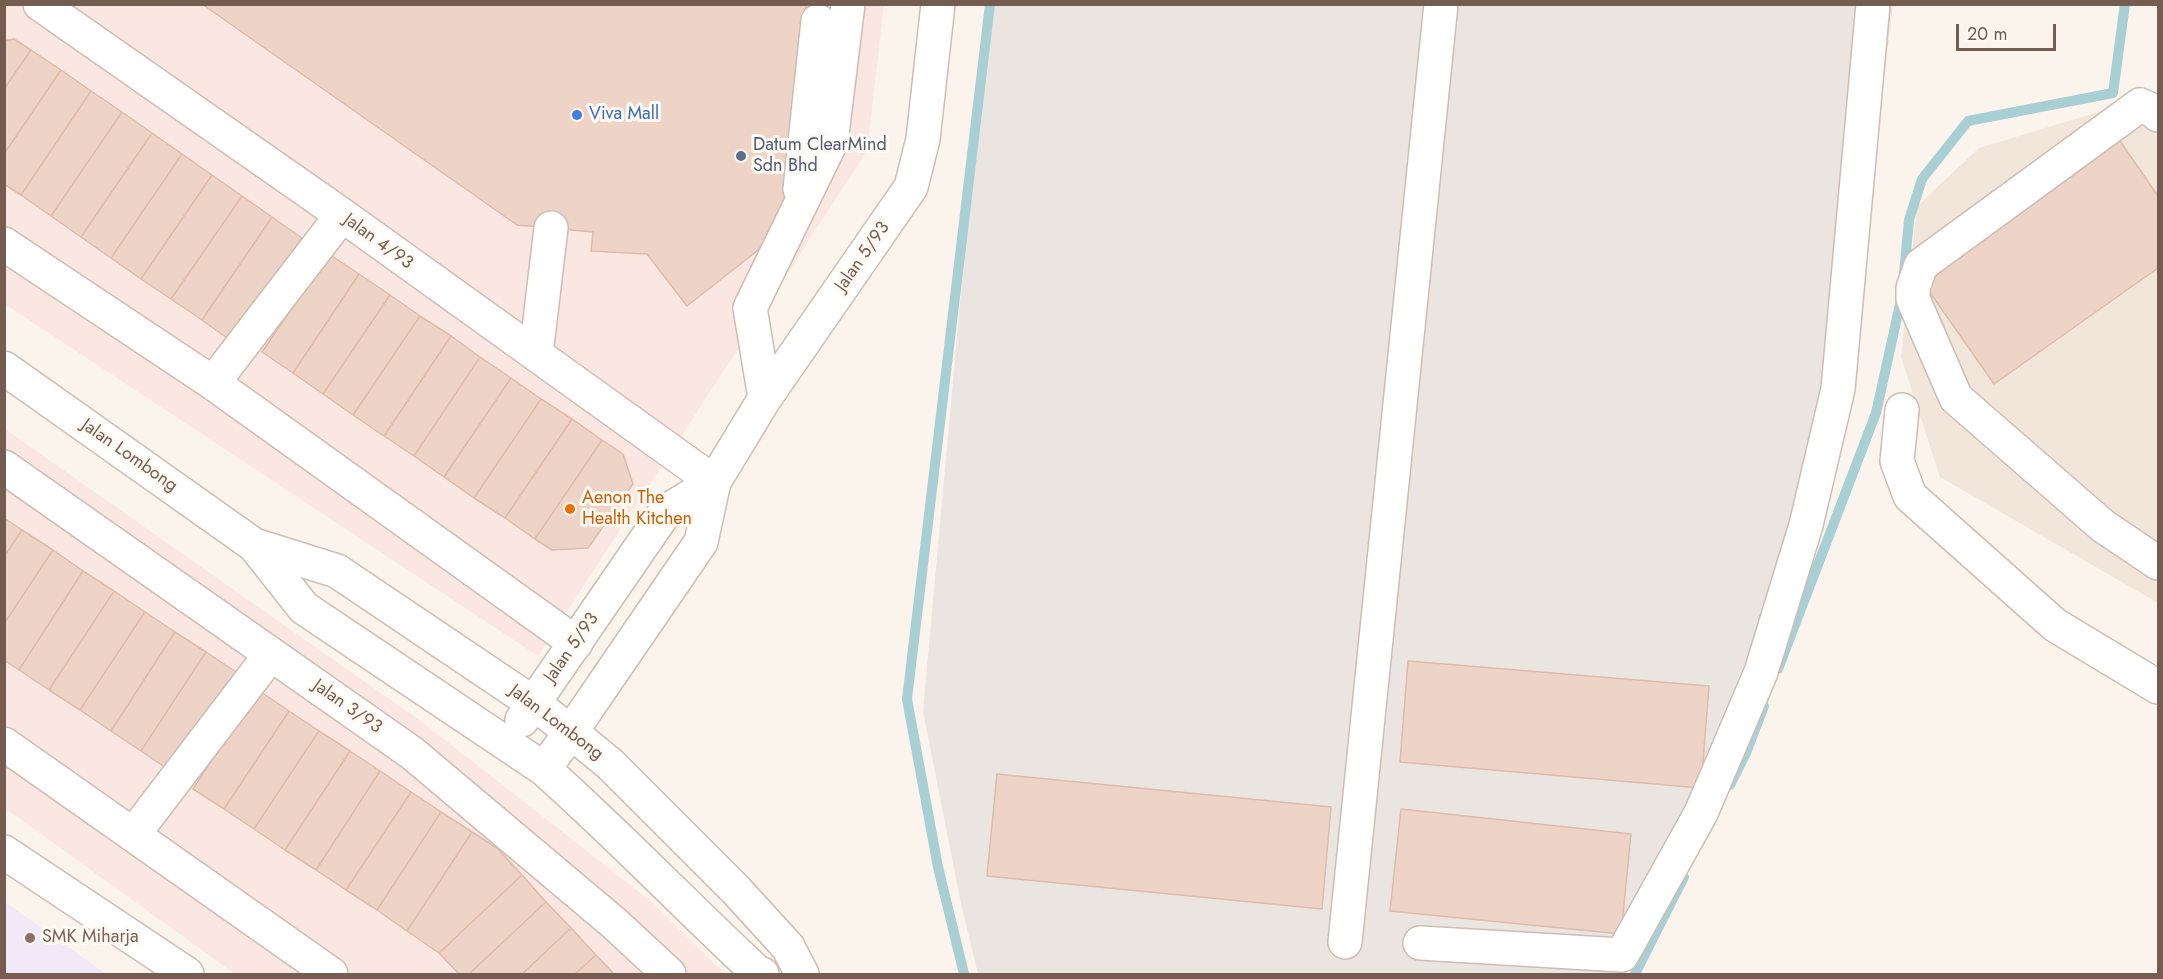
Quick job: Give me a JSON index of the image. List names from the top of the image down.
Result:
{
  "streets": {
    "street": [
      "Jalan 4/93",
      "Jalan 5/93",
      "Jalan Lombong",
      "Jalan 3/93"
    ]
  },
  "crossings": [
    ["Jalan 4/93", "Jalan 5/93"],
    ["Jalan 5/93", "Jalan Lombong"]
  ],
  "places": [
    "Viva Mall",
    "Datum ClearMind Sdn Bhd",
    "Aenon The Health Kitchen",
    "SMK Miharja"
  ],
  "scale_bar": "20 m"
}
